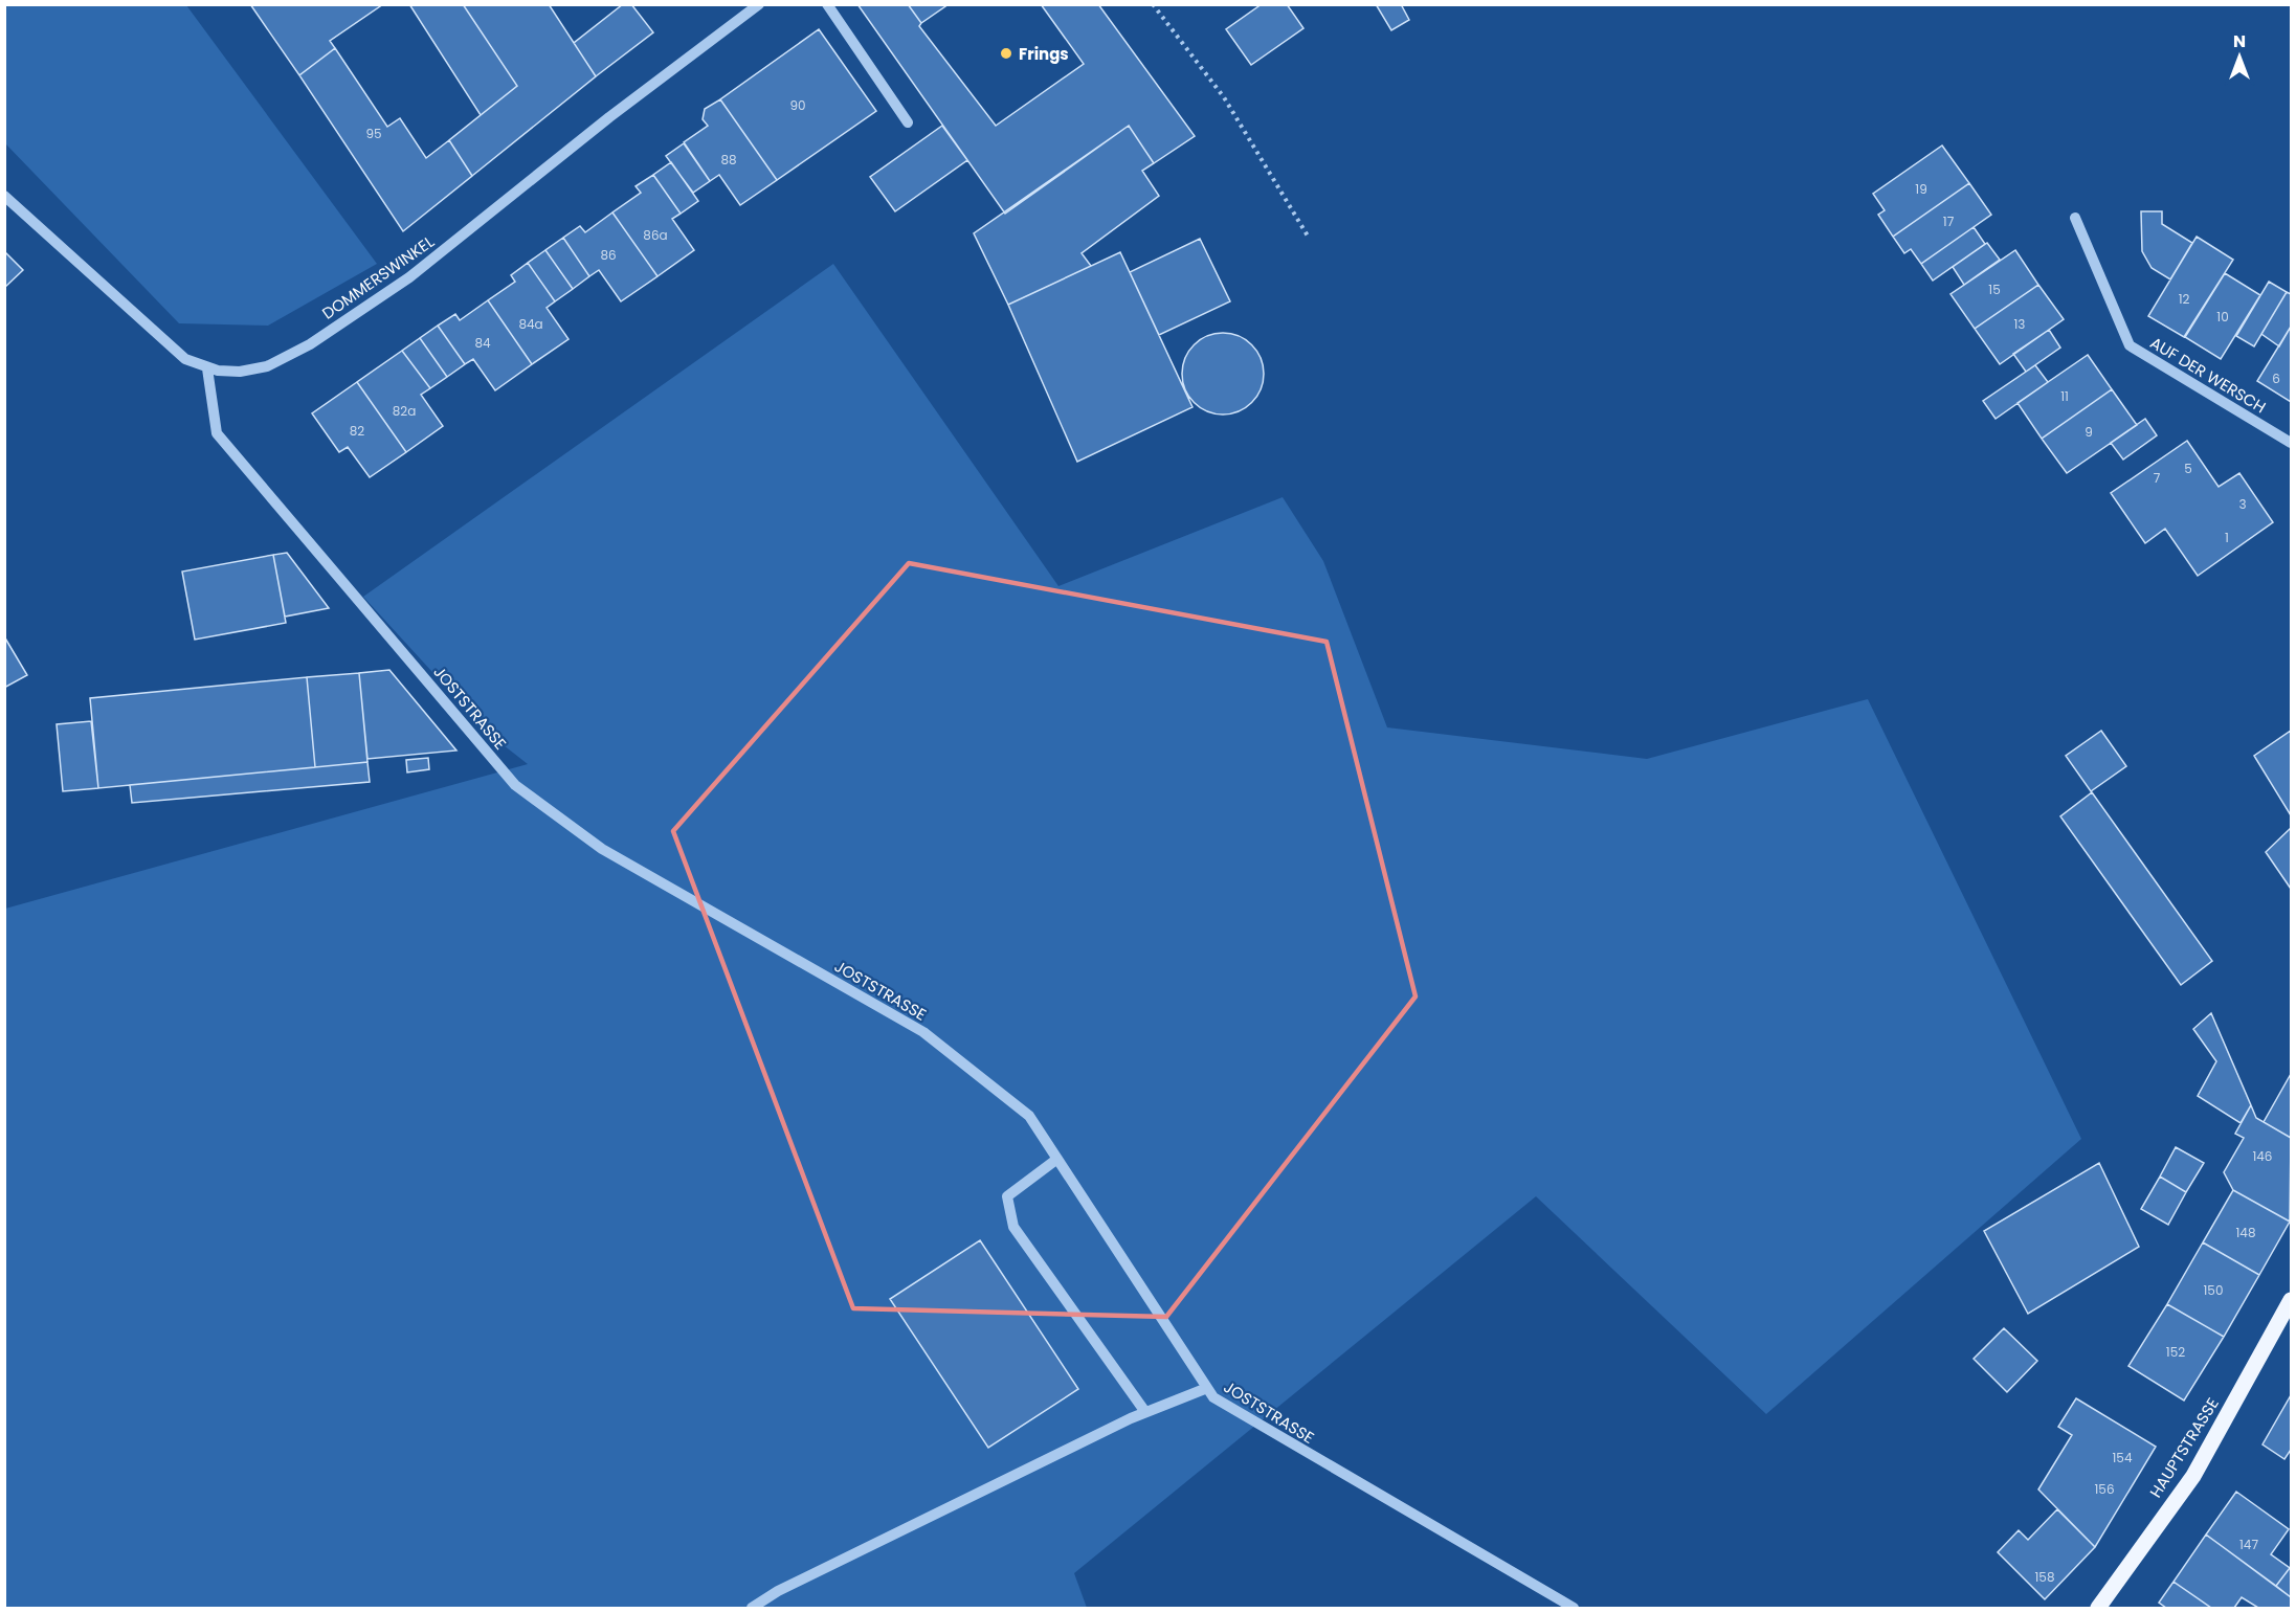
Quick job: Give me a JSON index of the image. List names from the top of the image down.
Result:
{
  "streets": {
    "main road": ["HAUPTSTRASSE"],
    "street": ["DOMMERSWINKEL", "AUF DER WERSCH", "JOSTSTRASSE"]
  },
  "crossings": [
    ["DOMMERSWINKEL", "JOSTSTRASSE"]
  ],
  "places": ["Frings"],
  "house_numbers": [
    "90",
    "95",
    "88",
    "19",
    "17",
    "86a",
    "86",
    "15",
    "12",
    "10",
    "84a",
    "13",
    "84",
    "6",
    "11",
    "82a",
    "82",
    "9",
    "5",
    "7",
    "3",
    "1",
    "146",
    "148",
    "150",
    "152",
    "154",
    "156",
    "147",
    "158"
  ],
  "north": "top"
}
